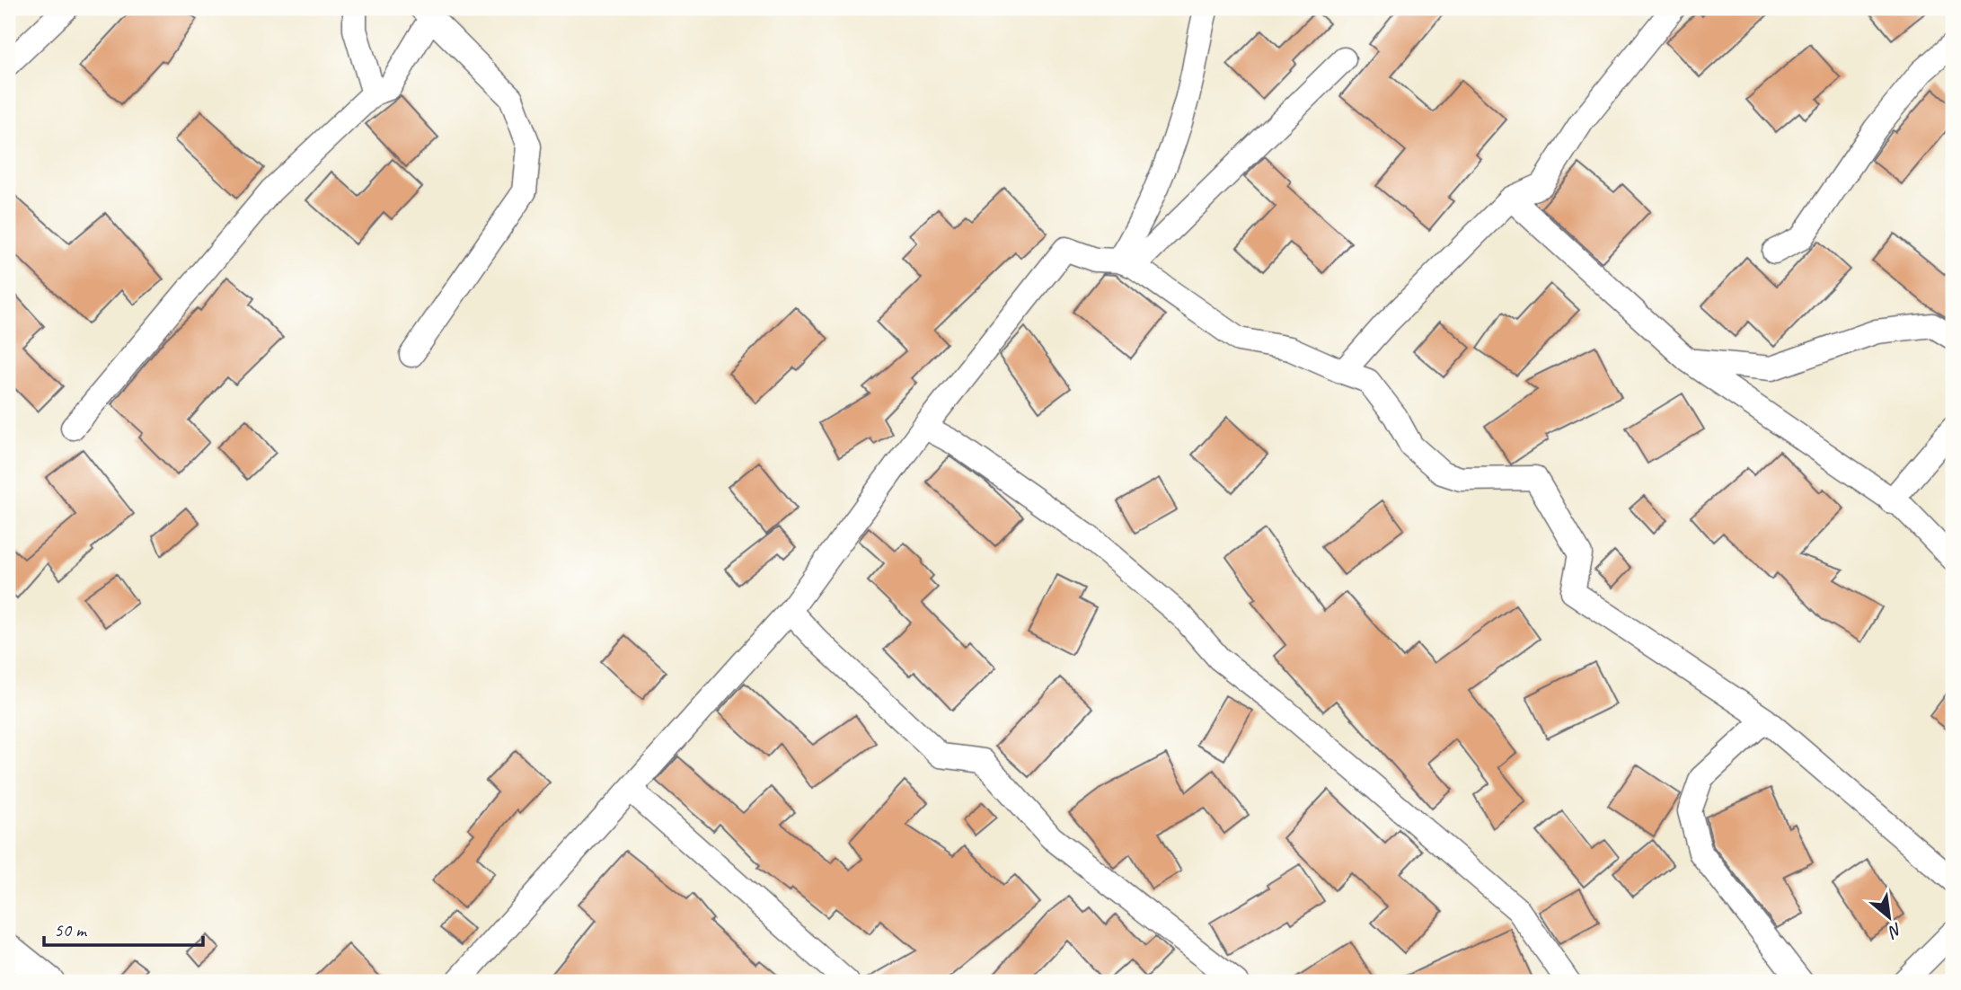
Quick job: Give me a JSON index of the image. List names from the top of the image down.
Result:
{
  "scale_bar": "50 m",
  "north": "bottom right"
}
